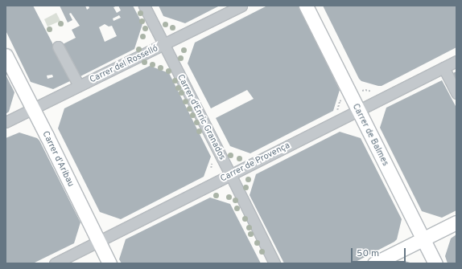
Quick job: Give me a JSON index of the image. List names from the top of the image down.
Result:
{
  "streets": {
    "main road": ["Carrer de Balmes", "Carrer d'Aribau"],
    "street": ["Carrer del Rosselló", "Carrer d'Enric Granados", "Carrer de Provença"]
  },
  "crossings": [
    ["Carrer del Rosselló", "Carrer d'Enric Granados"],
    ["Carrer del Rosselló", "Carrer d'Aribau"],
    ["Carrer d'Enric Granados", "Carrer de Provença"],
    ["Carrer de Balmes", "Carrer de Provença"],
    ["Carrer d'Aribau", "Carrer de Provença"]
  ],
  "scale_bar": "50 m"
}
